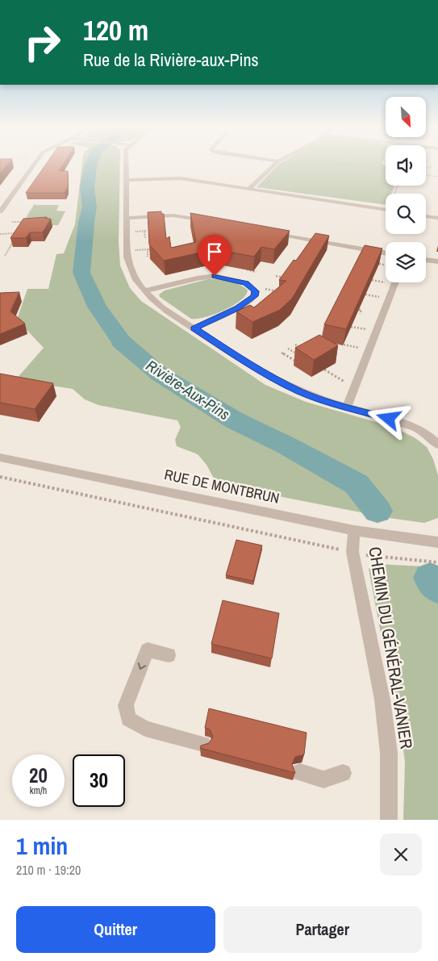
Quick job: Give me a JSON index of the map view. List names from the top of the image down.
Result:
{
  "streets": {
    "street": ["RUE DE MONTBRUN", "CHEMIN DU GÉNÉRAL-VANIER"]
  },
  "crossings": [
    ["RUE DE MONTBRUN", "CHEMIN DU GÉNÉRAL-VANIER"]
  ],
  "water": ["Rivière-Aux-Pins"],
  "north": "bottom right",
  "page": {
    "turn": ["120 m", "Rue de la Rivière-aux-Pins"],
    "speed": "20 km/h",
    "limit": "30",
    "heading": ["1 min", "210 m · 19:20"],
    "buttons": ["Quitter", "Partager"]
  }
}
